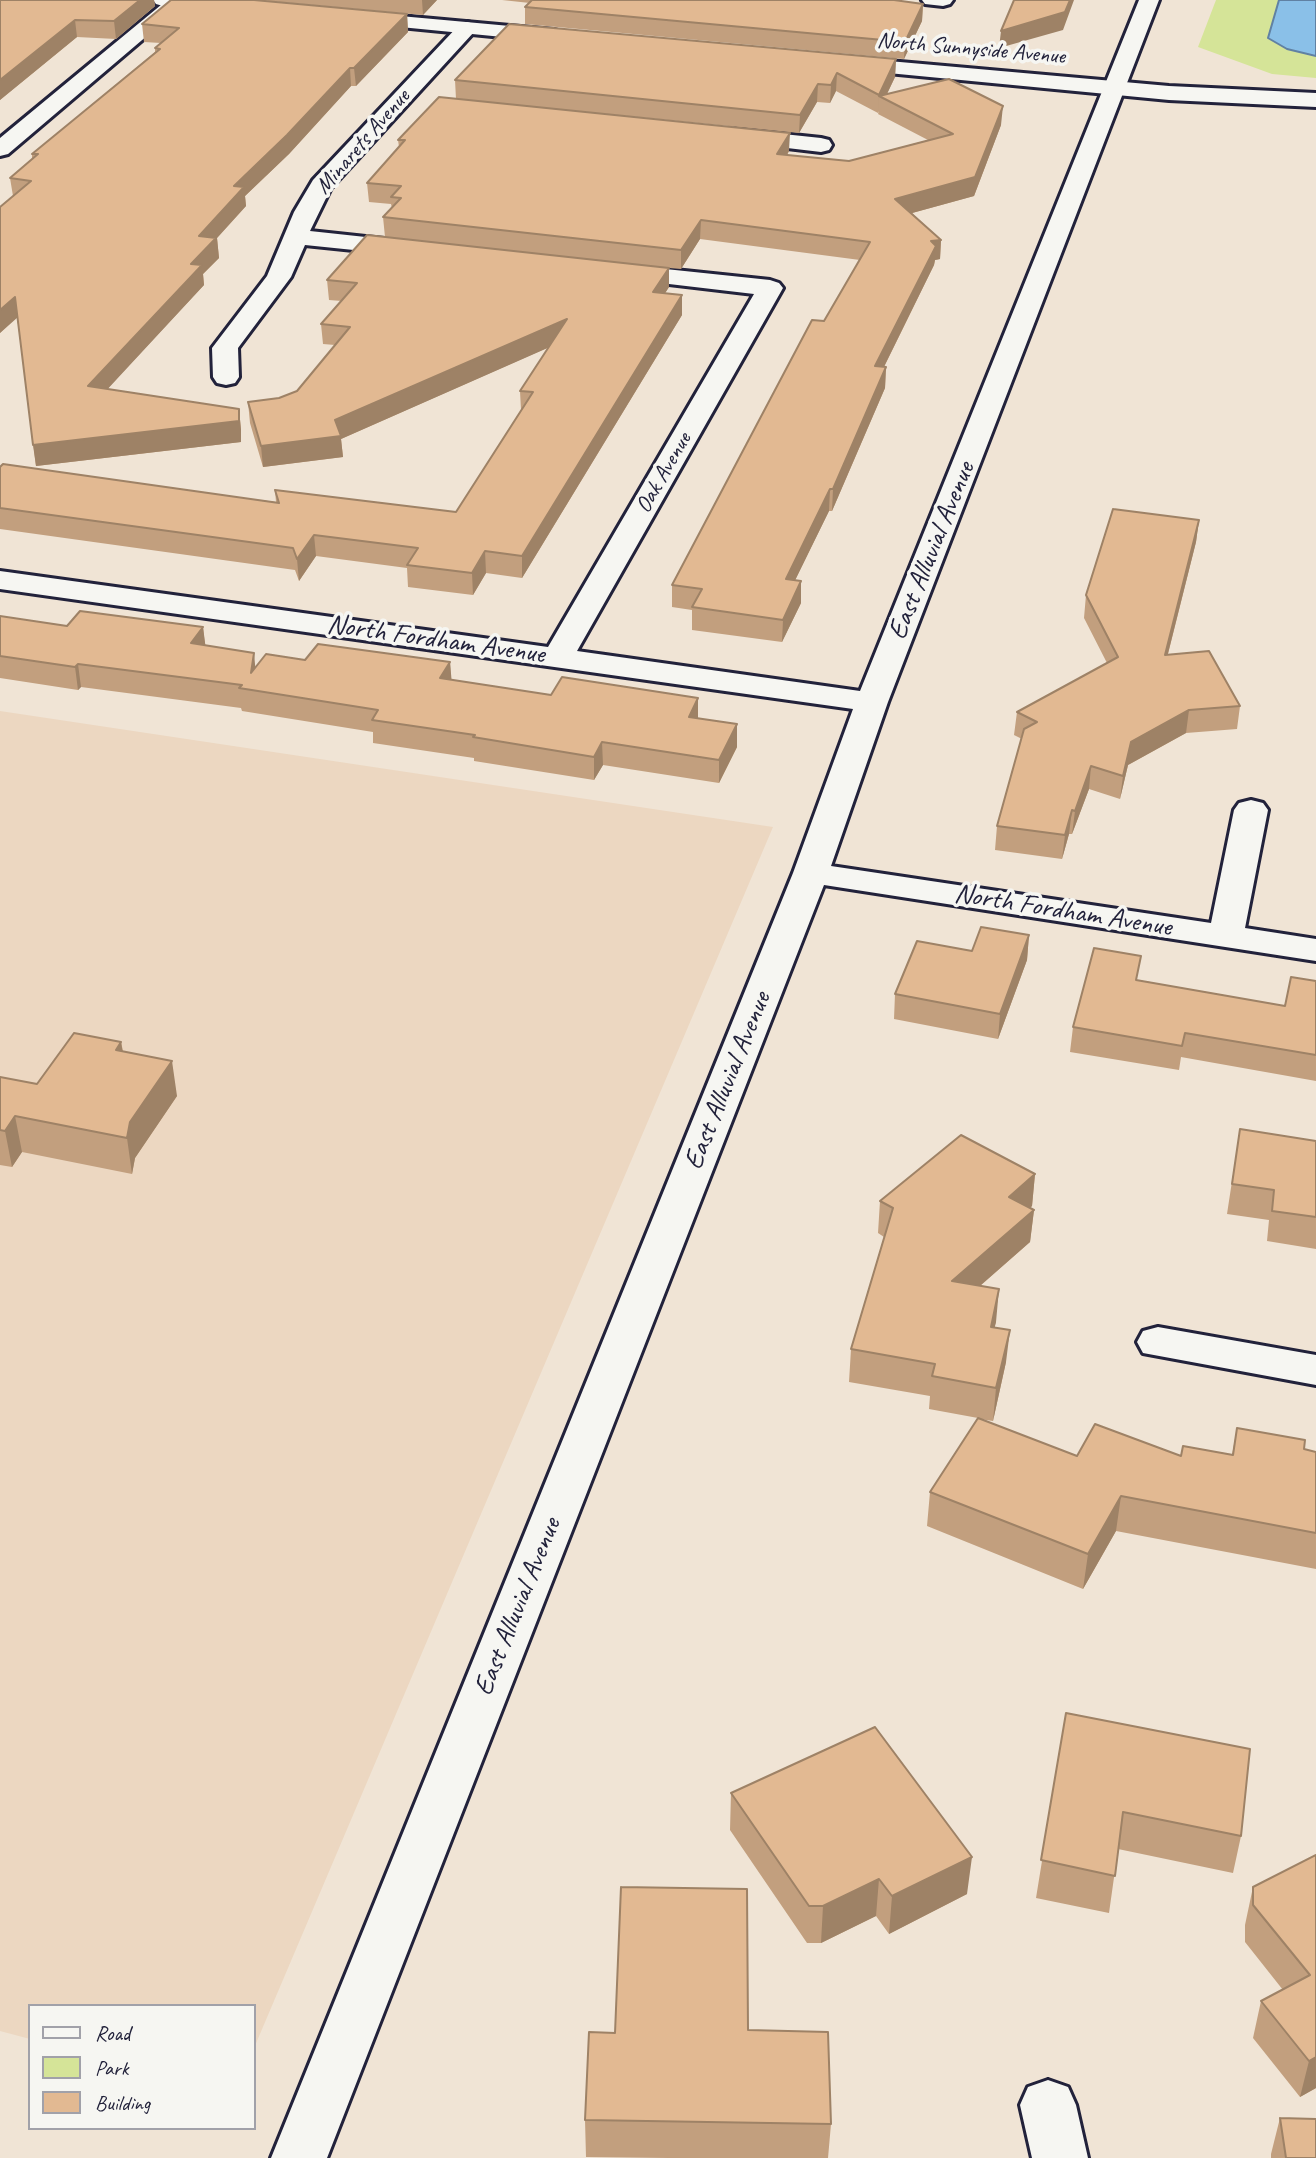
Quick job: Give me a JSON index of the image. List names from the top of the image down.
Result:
{
  "streets": {
    "street": [
      "North Sunnyside Avenue",
      "Minarets Avenue",
      "Oak Avenue",
      "East Alluvial Avenue",
      "North Fordham Avenue"
    ]
  },
  "crossings": [
    ["North Sunnyside Avenue", "East Alluvial Avenue"],
    ["Oak Avenue", "North Fordham Avenue"],
    ["East Alluvial Avenue", "North Fordham Avenue"]
  ],
  "legend": ["Road", "Park", "Building"]
}
